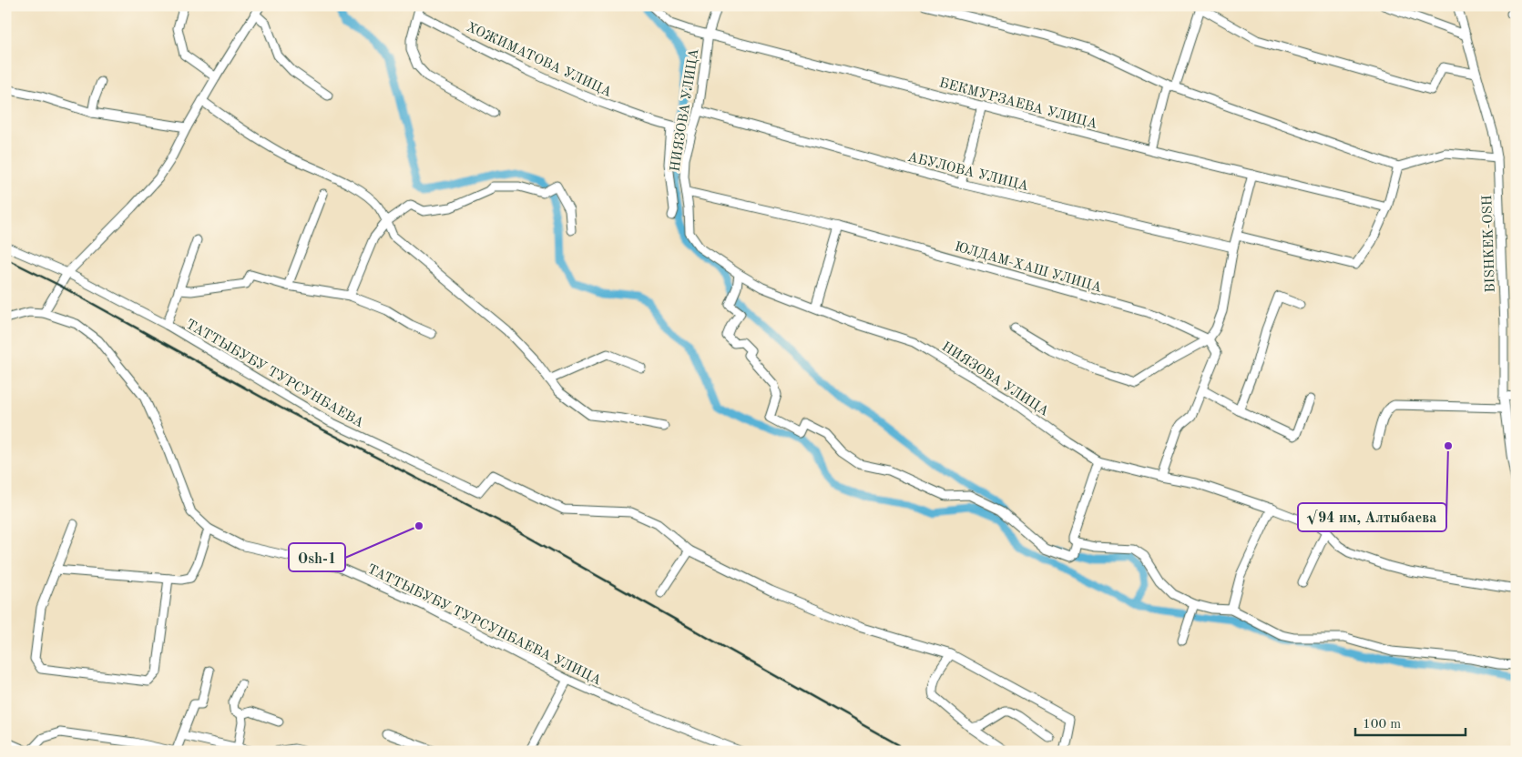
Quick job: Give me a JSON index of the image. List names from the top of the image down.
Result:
{
  "streets": {
    "street": [
      "ХОЖИМАТОВА УЛИЦА",
      "БЕКМУРЗАЕВА УЛИЦА",
      "НИЯЗОВА УЛИЦА",
      "АБУЛОВА УЛИЦА",
      "BISHKEK-OSH",
      "ЮЛДАМ-ХАШ УЛИЦА",
      "ТАТТЫБУБУ ТУРСУНБАЕВА",
      "ТАТТЫБУБУ ТУРСУНБАЕВА УЛИЦА"
    ]
  },
  "crossings": [
    ["ХОЖИМАТОВА УЛИЦА", "НИЯЗОВА УЛИЦА"],
    ["БЕКМУРЗАЕВА УЛИЦА", "НИЯЗОВА УЛИЦА"],
    ["НИЯЗОВА УЛИЦА", "АБУЛОВА УЛИЦА"],
    ["НИЯЗОВА УЛИЦА", "ЮЛДАМ-ХАШ УЛИЦА"]
  ],
  "places": ["√94 им, Алтыбаева", "Osh-1"],
  "scale_bar": "100 m"
}
